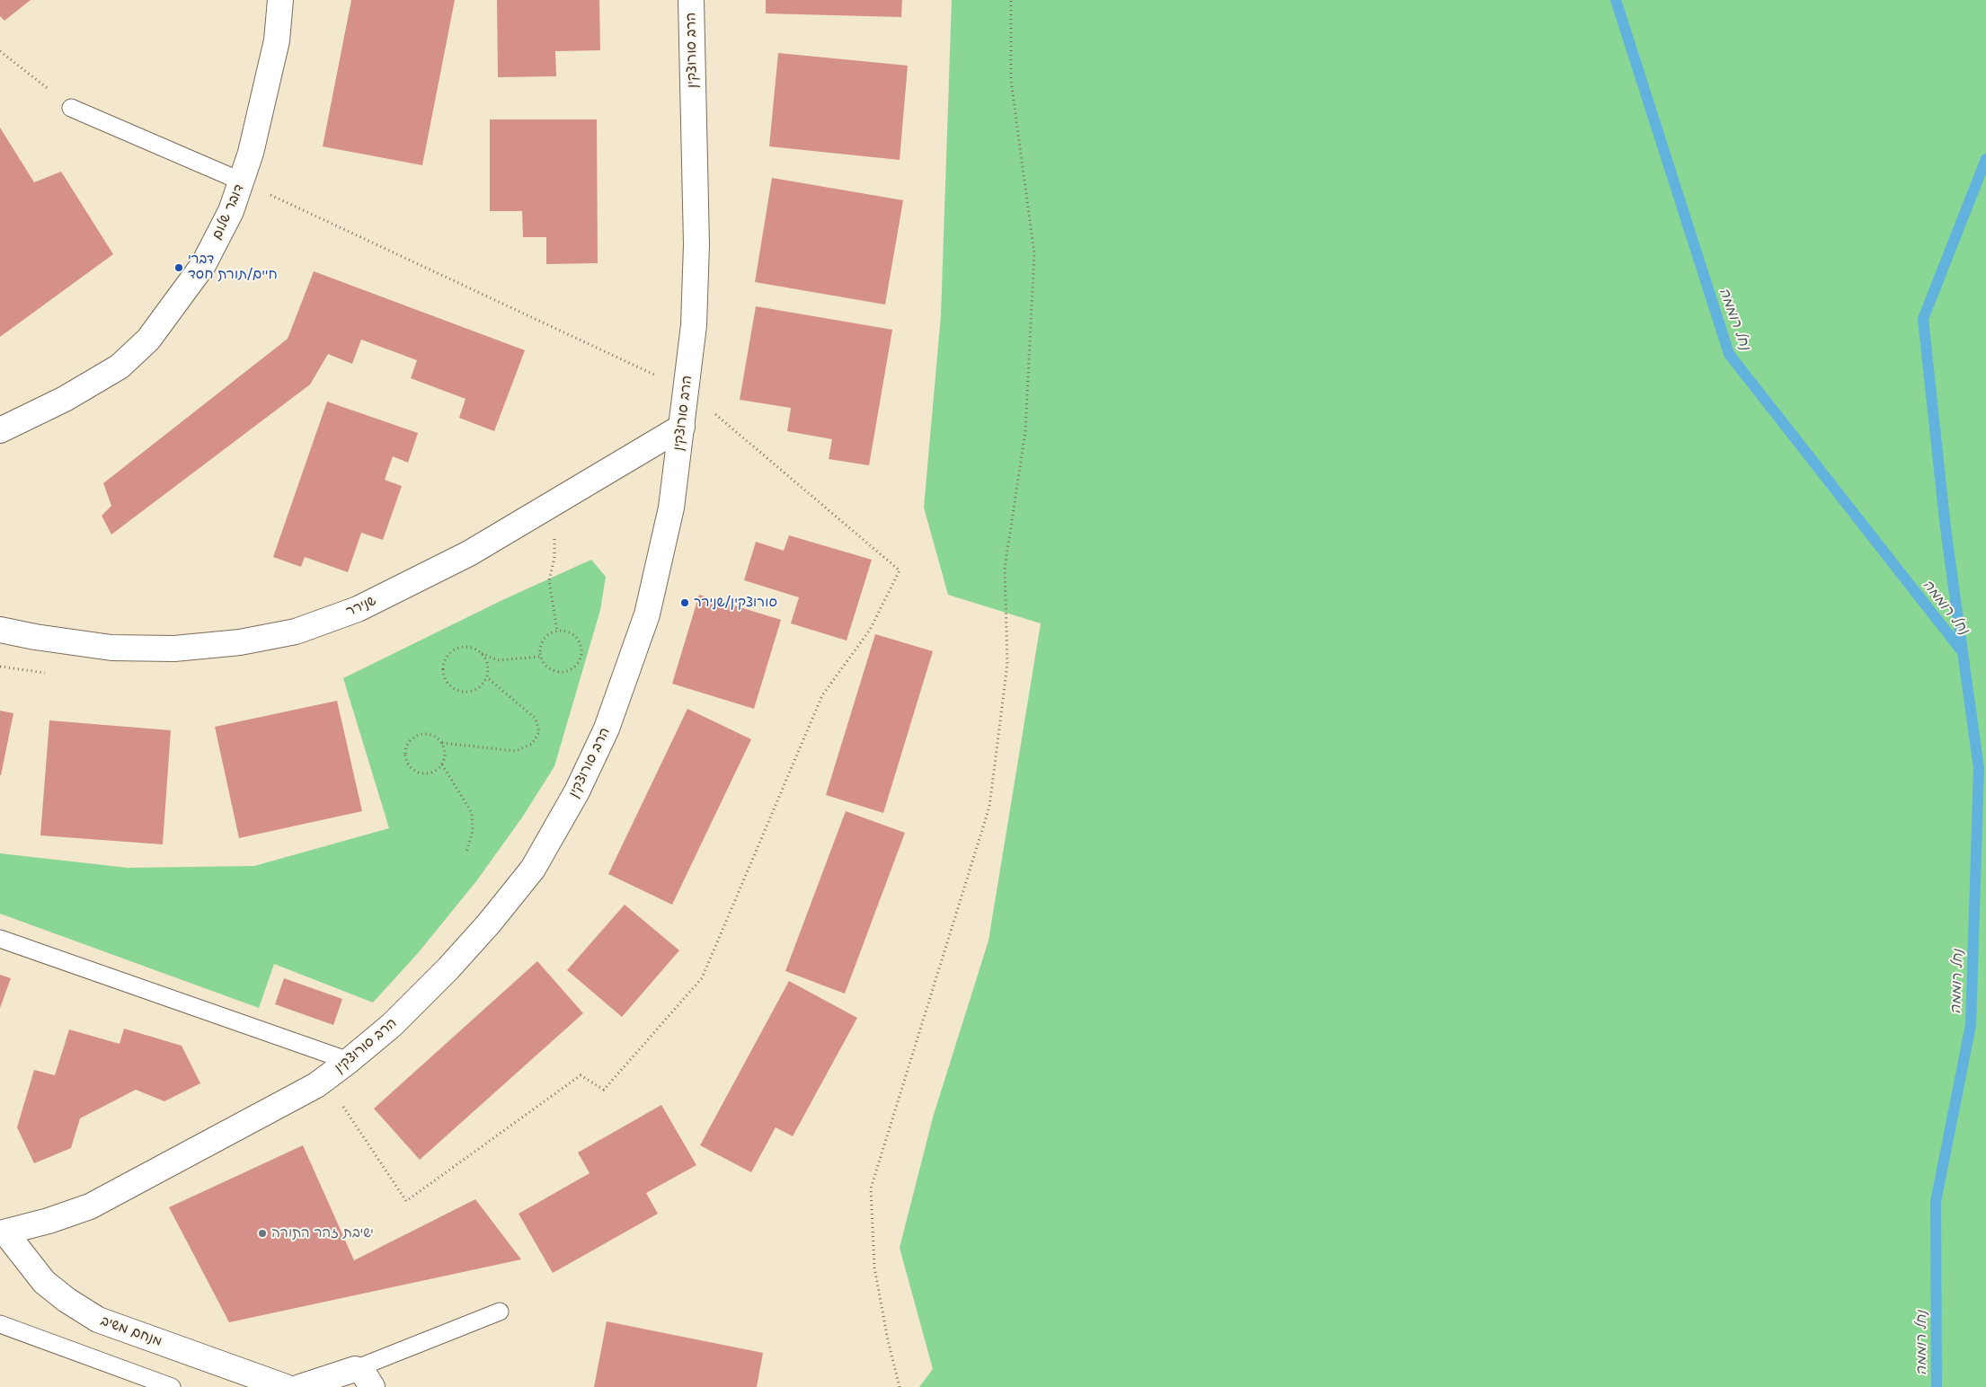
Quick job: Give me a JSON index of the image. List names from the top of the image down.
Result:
{
  "streets": {
    "street": [
      "הרב סורוצקין",
      "דובר שלום",
      "שנירר",
      "מנחם משיב"
    ]
  },
  "crossings": [
    ["הרב סורוצקין", "שנירר"],
    ["הרב סורוצקין", "מנחם משיב"]
  ],
  "water": ["נחל רוממה"],
  "places": ["דברי חיים/תורת חסד", "סורוצקין/שנירר", "ישיבת זהר התורה"]
}
